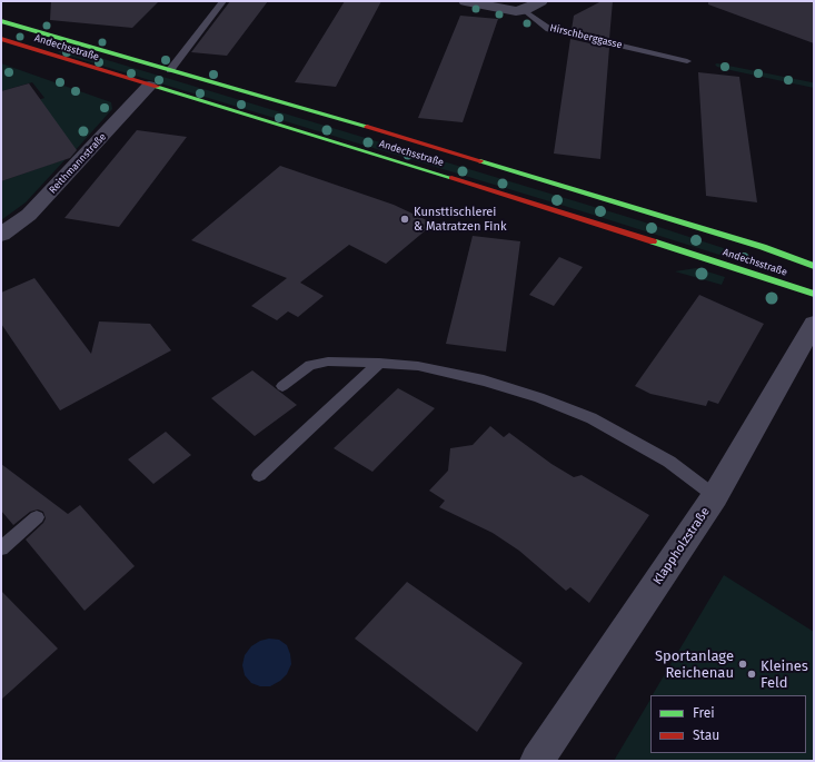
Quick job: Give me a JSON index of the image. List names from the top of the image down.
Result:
{
  "streets": {
    "street": ["Andechsstraße", "Reithmannstraße", "Klappholzstraße"],
    "lane": ["Hirschberggasse"]
  },
  "crossings": [
    ["Andechsstraße", "Reithmannstraße"]
  ],
  "places": ["Kunsttischlerei & Matratzen Fink", "Sportanlage Reichenau", "Kleines Feld"],
  "legend": ["Frei", "Stau"]
}
